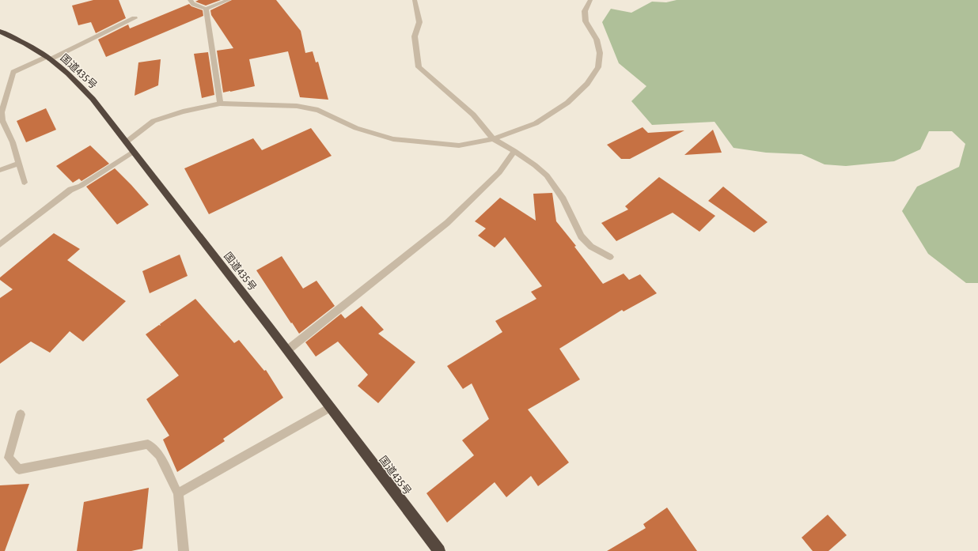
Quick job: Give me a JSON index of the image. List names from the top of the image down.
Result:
{
  "streets": {
    "highway": ["国道435号"]
  }
}
